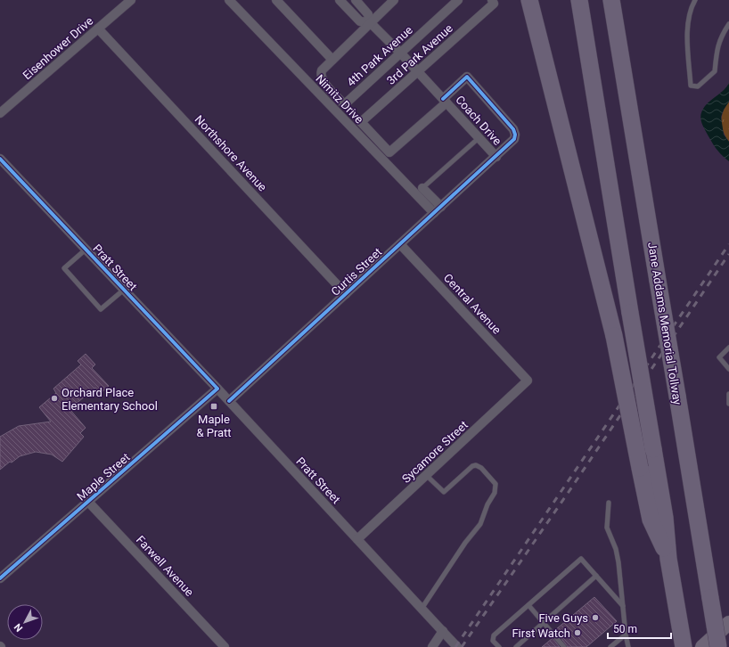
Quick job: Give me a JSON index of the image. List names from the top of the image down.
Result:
{
  "streets": {
    "highway": ["Jane Addams Memorial Tollway"],
    "street": [
      "Eisenhower Drive",
      "3rd Park Avenue",
      "4th Park Avenue",
      "Nimitz Drive",
      "Coach Drive",
      "Northshore Avenue",
      "Pratt Street",
      "Curtis Street",
      "Central Avenue",
      "Sycamore Street",
      "Maple Street",
      "Farwell Avenue"
    ]
  },
  "crossings": [
    ["Eisenhower Drive", "Northshore Avenue"],
    ["3rd Park Avenue", "Coach Drive"],
    ["3rd Park Avenue", "Curtis Street"],
    ["4th Park Avenue", "Coach Drive"],
    ["Nimitz Drive", "Curtis Street"],
    ["Coach Drive", "Curtis Street"],
    ["Northshore Avenue", "Curtis Street"],
    ["Pratt Street", "Curtis Street"],
    ["Pratt Street", "Sycamore Street"],
    ["Pratt Street", "Maple Street"],
    ["Curtis Street", "Central Avenue"],
    ["Central Avenue", "Sycamore Street"],
    ["Maple Street", "Farwell Avenue"]
  ],
  "places": {
    "other": ["Orchard Place Elementary School", "Five Guys", "First Watch"],
    "transit": ["Maple & Pratt"]
  },
  "scale_bar": "50 m",
  "north": "bottom left"
}
